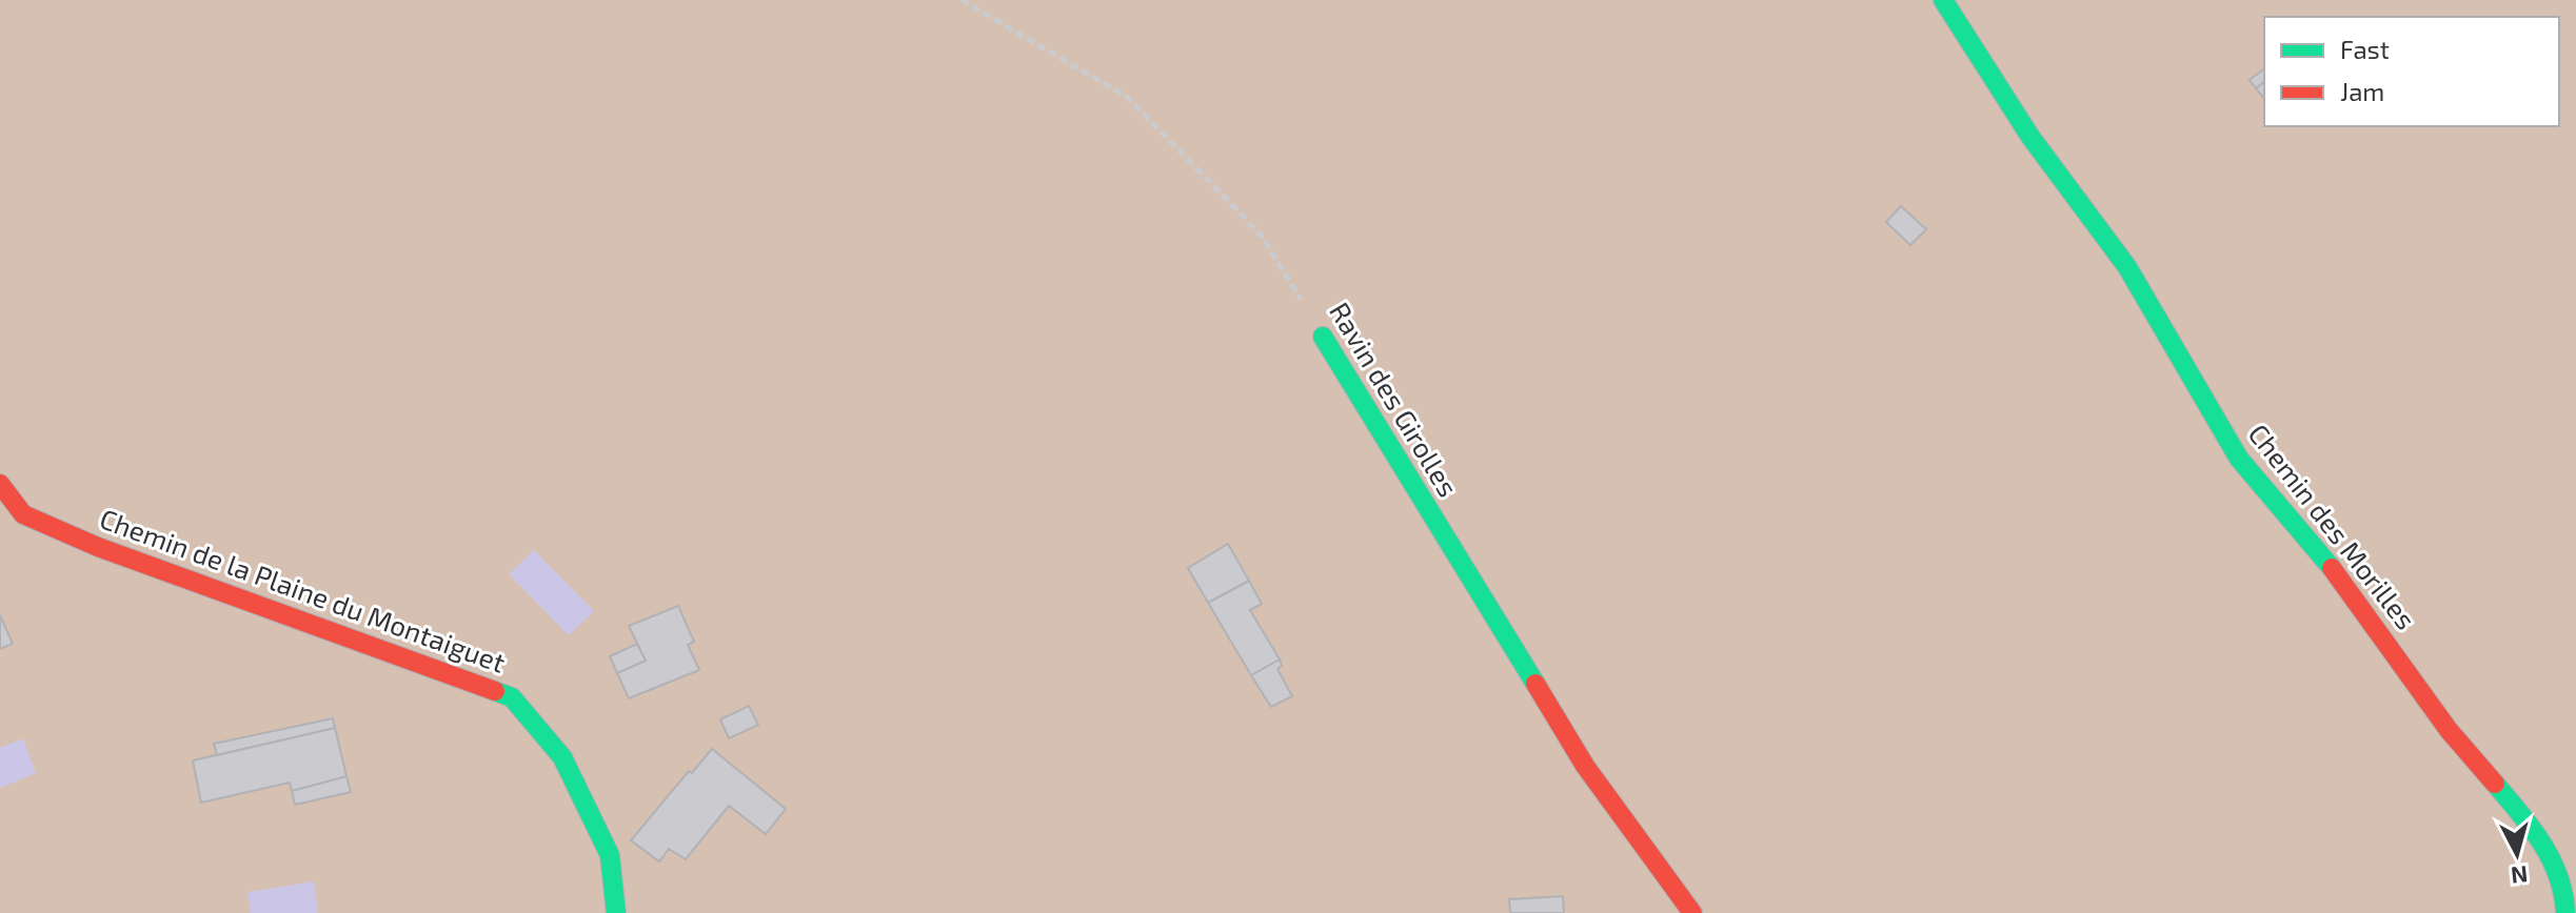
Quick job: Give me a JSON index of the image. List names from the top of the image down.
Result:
{
  "streets": {
    "street": ["Ravin des Girolles", "Chemin des Morilles", "Chemin de la Plaine du Montaiguet"]
  },
  "legend": ["Fast", "Jam"],
  "north": "bottom"
}
